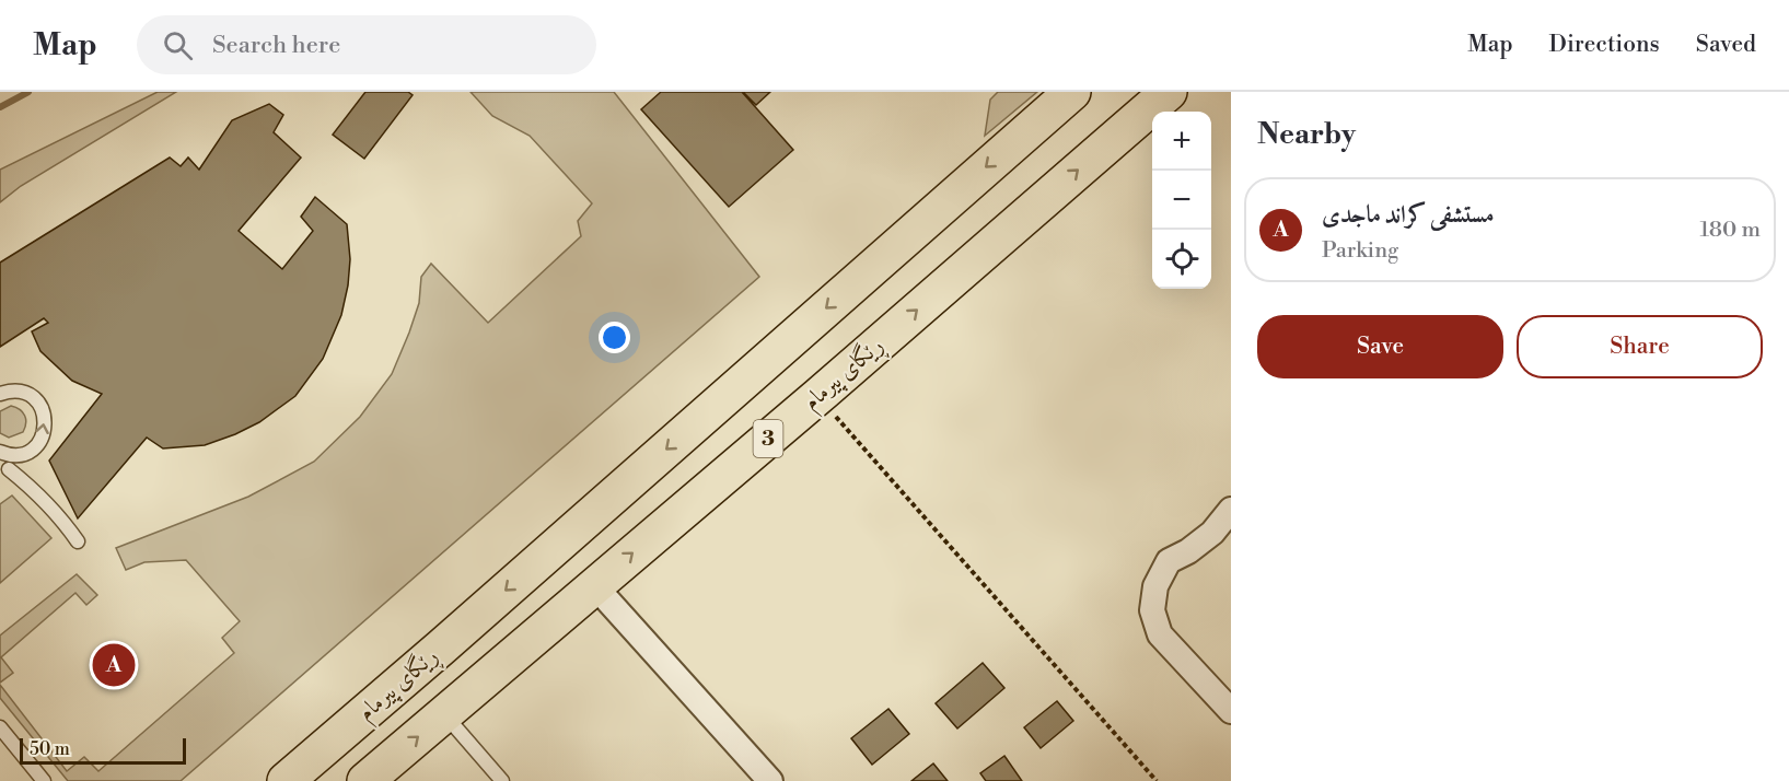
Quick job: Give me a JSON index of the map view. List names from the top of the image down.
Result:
{
  "streets": {
    "highway": ["ڕێگای پیرمام", "3"]
  },
  "scale_bar": "50 m",
  "page": {
    "header": "Map",
    "search": "Search here",
    "nav": ["Map", "Directions", "Saved"],
    "heading": "Nearby",
    "map_buttons": ["+", "−"],
    "list": [
      {
        "mark": "A",
        "name": "مستشفی کراند ماجدی",
        "note": "Parking",
        "value": "180 m"
      }
    ],
    "buttons": ["Save", "Share"],
    "pins": "A",
    "scale": "50 m"
  }
}
